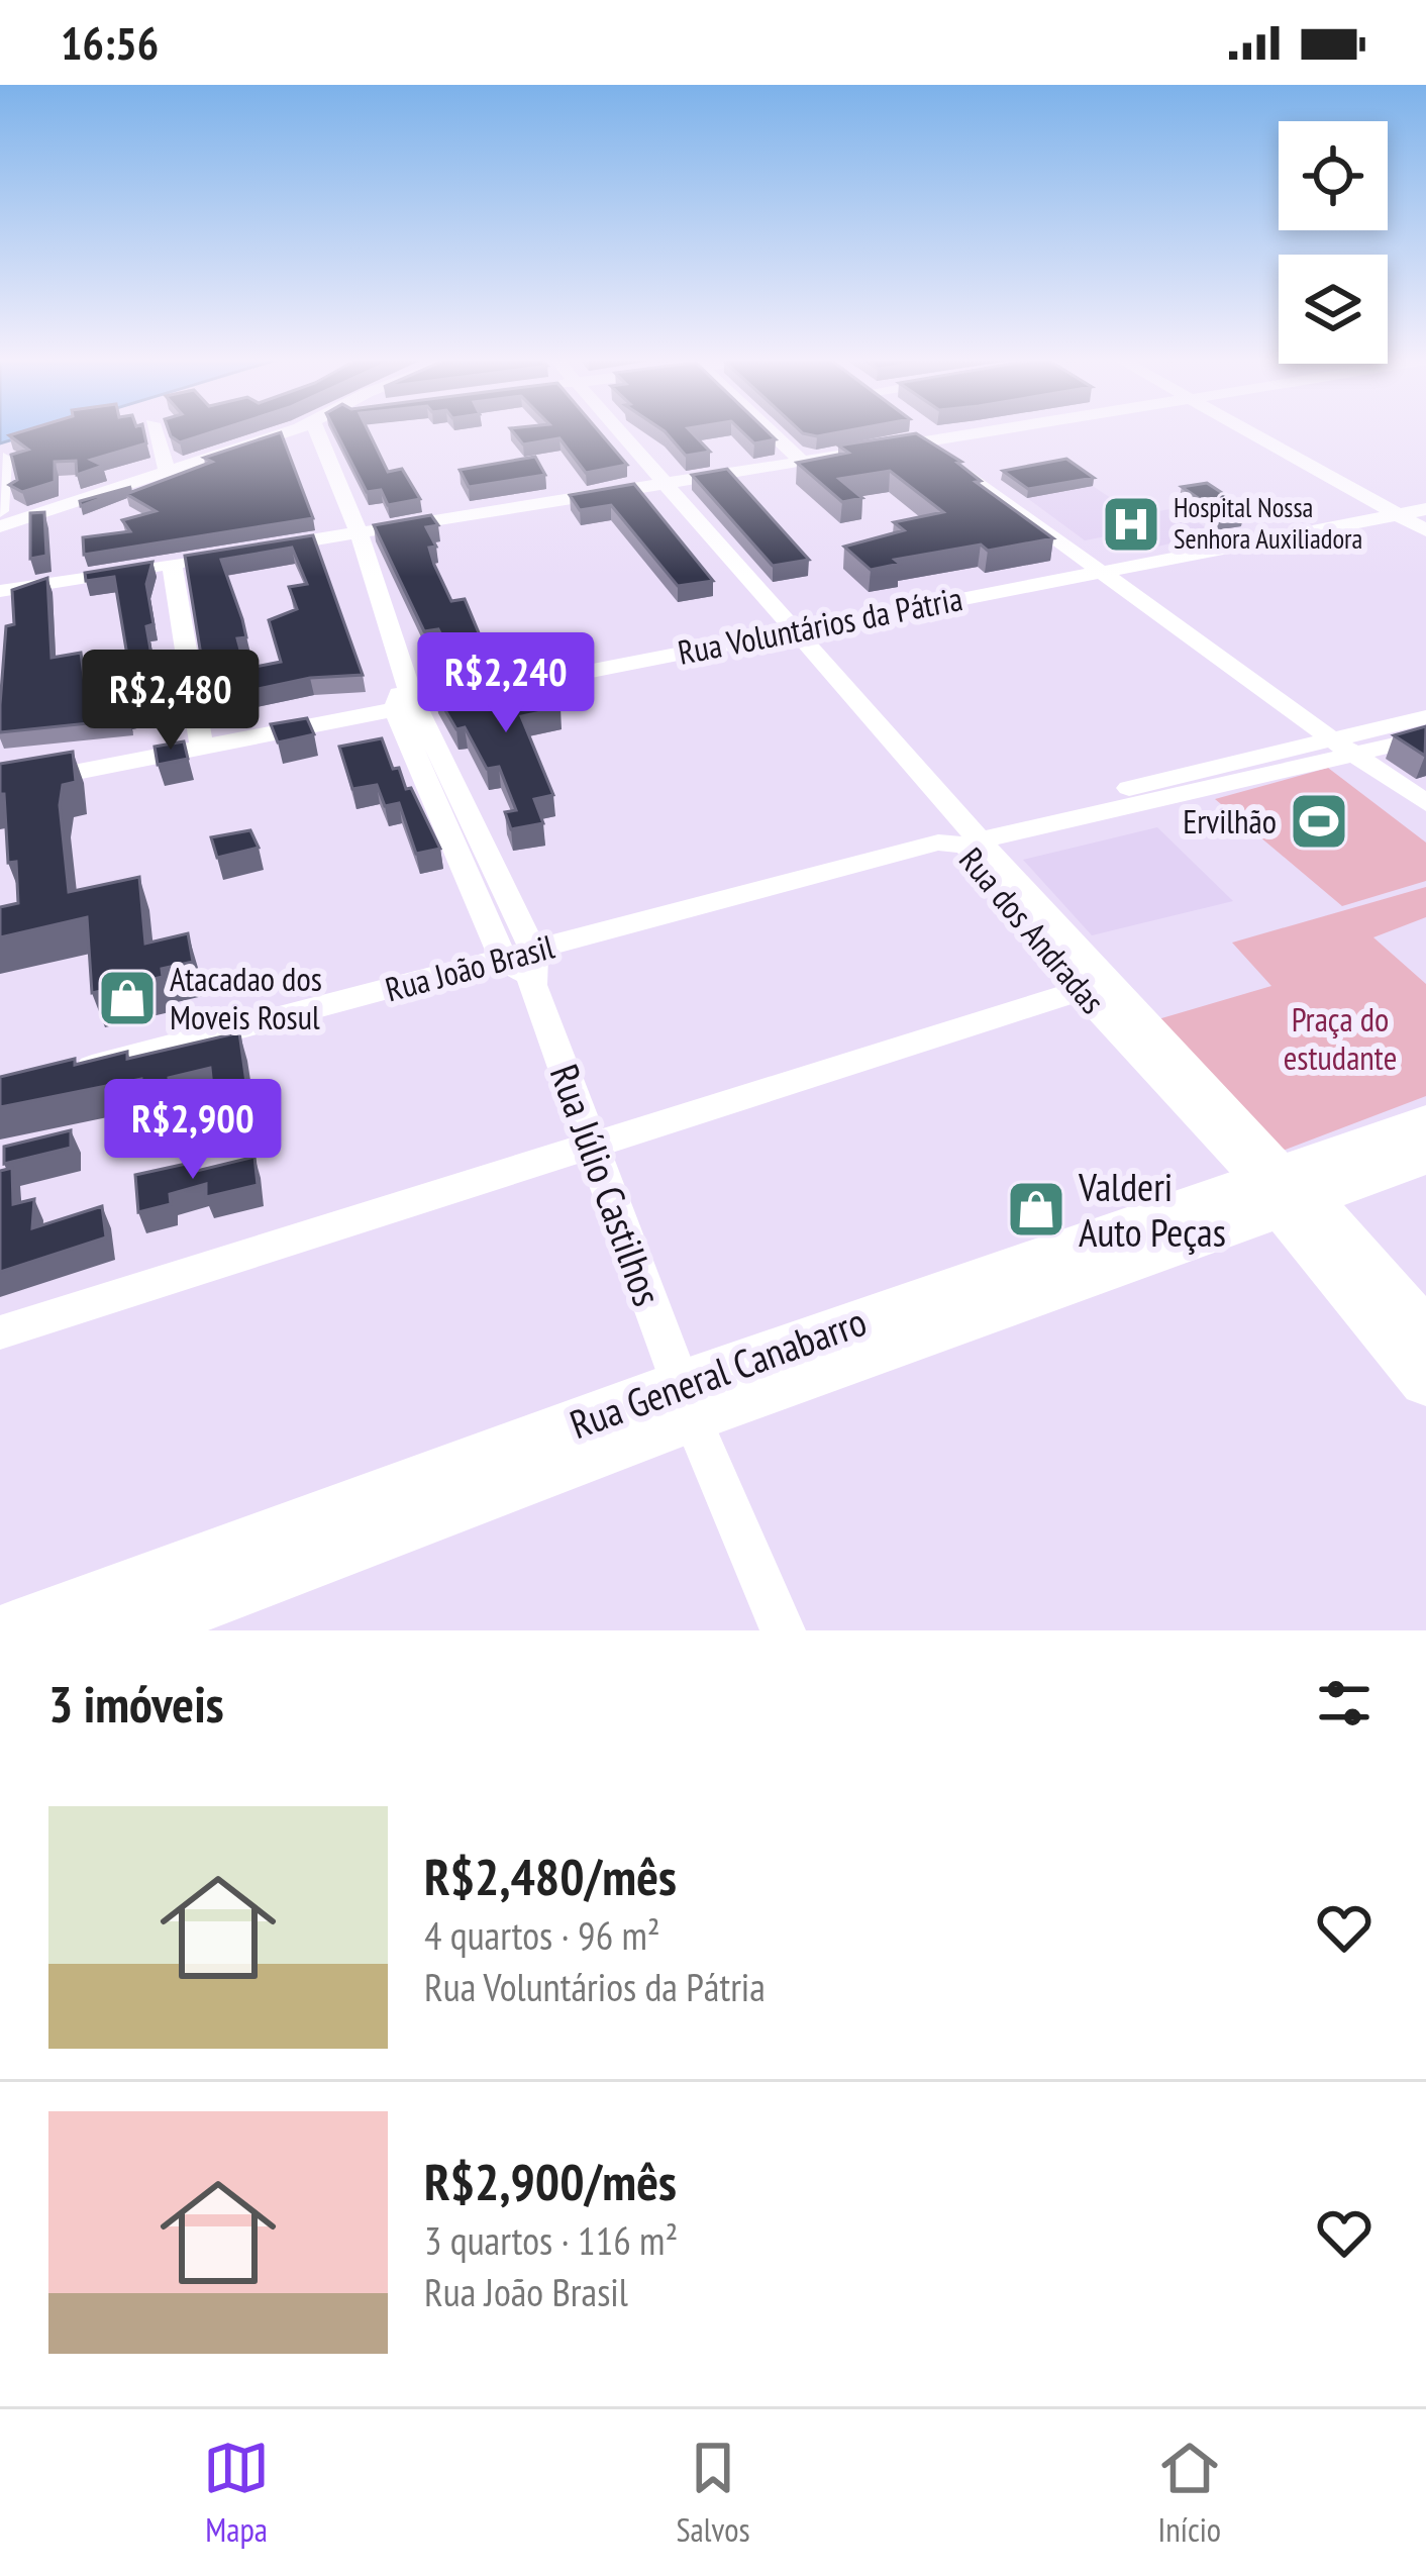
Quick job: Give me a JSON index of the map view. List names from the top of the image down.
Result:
{
  "streets": {
    "main road": ["Rua dos Andradas", "Rua General Canabarro"],
    "street": ["Rua Voluntários da Pátria", "Rua João Brasil", "Rua Júlio Castilhos"]
  },
  "crossings": [
    ["Rua Voluntários da Pátria", "Rua dos Andradas"],
    ["Rua Voluntários da Pátria", "Rua Júlio Castilhos"],
    ["Rua dos Andradas", "Rua João Brasil"],
    ["Rua dos Andradas", "Rua General Canabarro"],
    ["Rua João Brasil", "Rua Júlio Castilhos"],
    ["Rua Júlio Castilhos", "Rua General Canabarro"]
  ],
  "parks": ["Praça do estudante"],
  "places": {
    "hospital": ["Hospital Nossa Senhora Auxiliadora"],
    "sports": ["Ervilhão"],
    "shop": ["Atacadao dos Moveis Rosul", "Valderi Auto Peças"]
  },
  "page": {
    "status": "16:56",
    "price": ["R$2,240", "R$2,480", "R$2,900"],
    "heading": "3 imóveis",
    "list": [
      {
        "name": "R$2,480/mês",
        "note": "4 quartos · 96 m² · Rua Voluntários da Pátria"
      },
      {
        "name": "R$2,900/mês",
        "note": "3 quartos · 116 m² · Rua João Brasil"
      }
    ],
    "tabs": ["Mapa", "Salvos", "Início"]
  }
}
